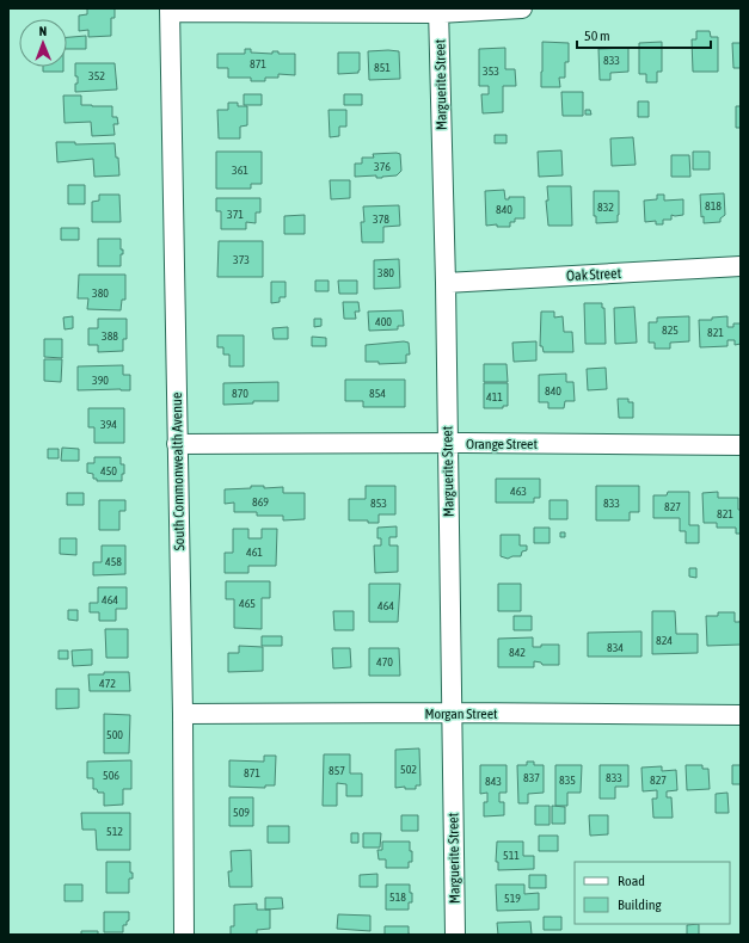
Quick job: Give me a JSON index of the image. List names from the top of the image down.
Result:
{
  "streets": {
    "street": [
      "Marguerite Street",
      "Oak Street",
      "Orange Street",
      "South Commonwealth Avenue",
      "Morgan Street"
    ]
  },
  "crossings": [
    ["Marguerite Street", "Oak Street"],
    ["Marguerite Street", "Orange Street"],
    ["Marguerite Street", "Morgan Street"],
    ["Orange Street", "South Commonwealth Avenue"],
    ["South Commonwealth Avenue", "Morgan Street"]
  ],
  "house_numbers": [
    "833",
    "871",
    "851",
    "353",
    "352",
    "376",
    "361",
    "818",
    "832",
    "840",
    "371",
    "378",
    "373",
    "380",
    "380",
    "400",
    "825",
    "821",
    "388",
    "390",
    "840",
    "870",
    "854",
    "411",
    "394",
    "450",
    "463",
    "869",
    "853",
    "833",
    "827",
    "821",
    "461",
    "458",
    "464",
    "465",
    "464",
    "824",
    "834",
    "842",
    "470",
    "472",
    "500",
    "502",
    "857",
    "871",
    "506",
    "837",
    "833",
    "835",
    "827",
    "843",
    "509",
    "512",
    "511",
    "518",
    "519"
  ],
  "legend": ["Road", "Building"],
  "scale_bar": "50 m",
  "north": "top"
}
